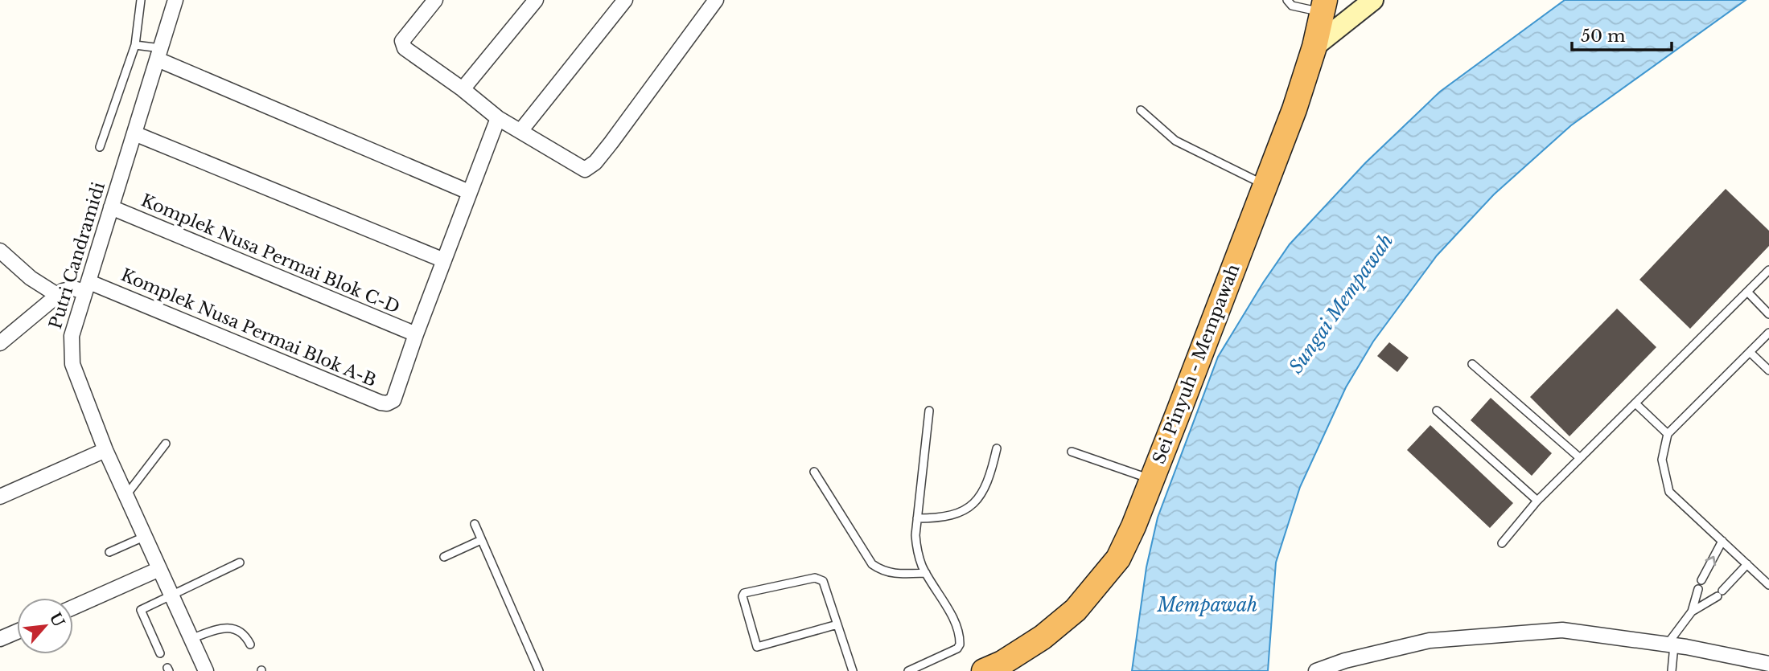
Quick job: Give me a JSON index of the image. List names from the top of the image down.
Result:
{
  "streets": {
    "highway": ["Sei Pinyuh - Mempawah"],
    "street": ["Komplek Nusa Permai Blok C-D", "Putri Candramidi", "Komplek Nusa Permai Blok A-B"]
  },
  "crossings": [
    ["Komplek Nusa Permai Blok C-D", "Putri Candramidi"],
    ["Komplek Nusa Permai Blok C-D", "Komplek Nusa Permai Blok A-B"],
    ["Putri Candramidi", "Komplek Nusa Permai Blok A-B"]
  ],
  "water": ["Sungai Mempawah", "Mempawah"],
  "scale_bar": "50 m",
  "north": "top right"
}
